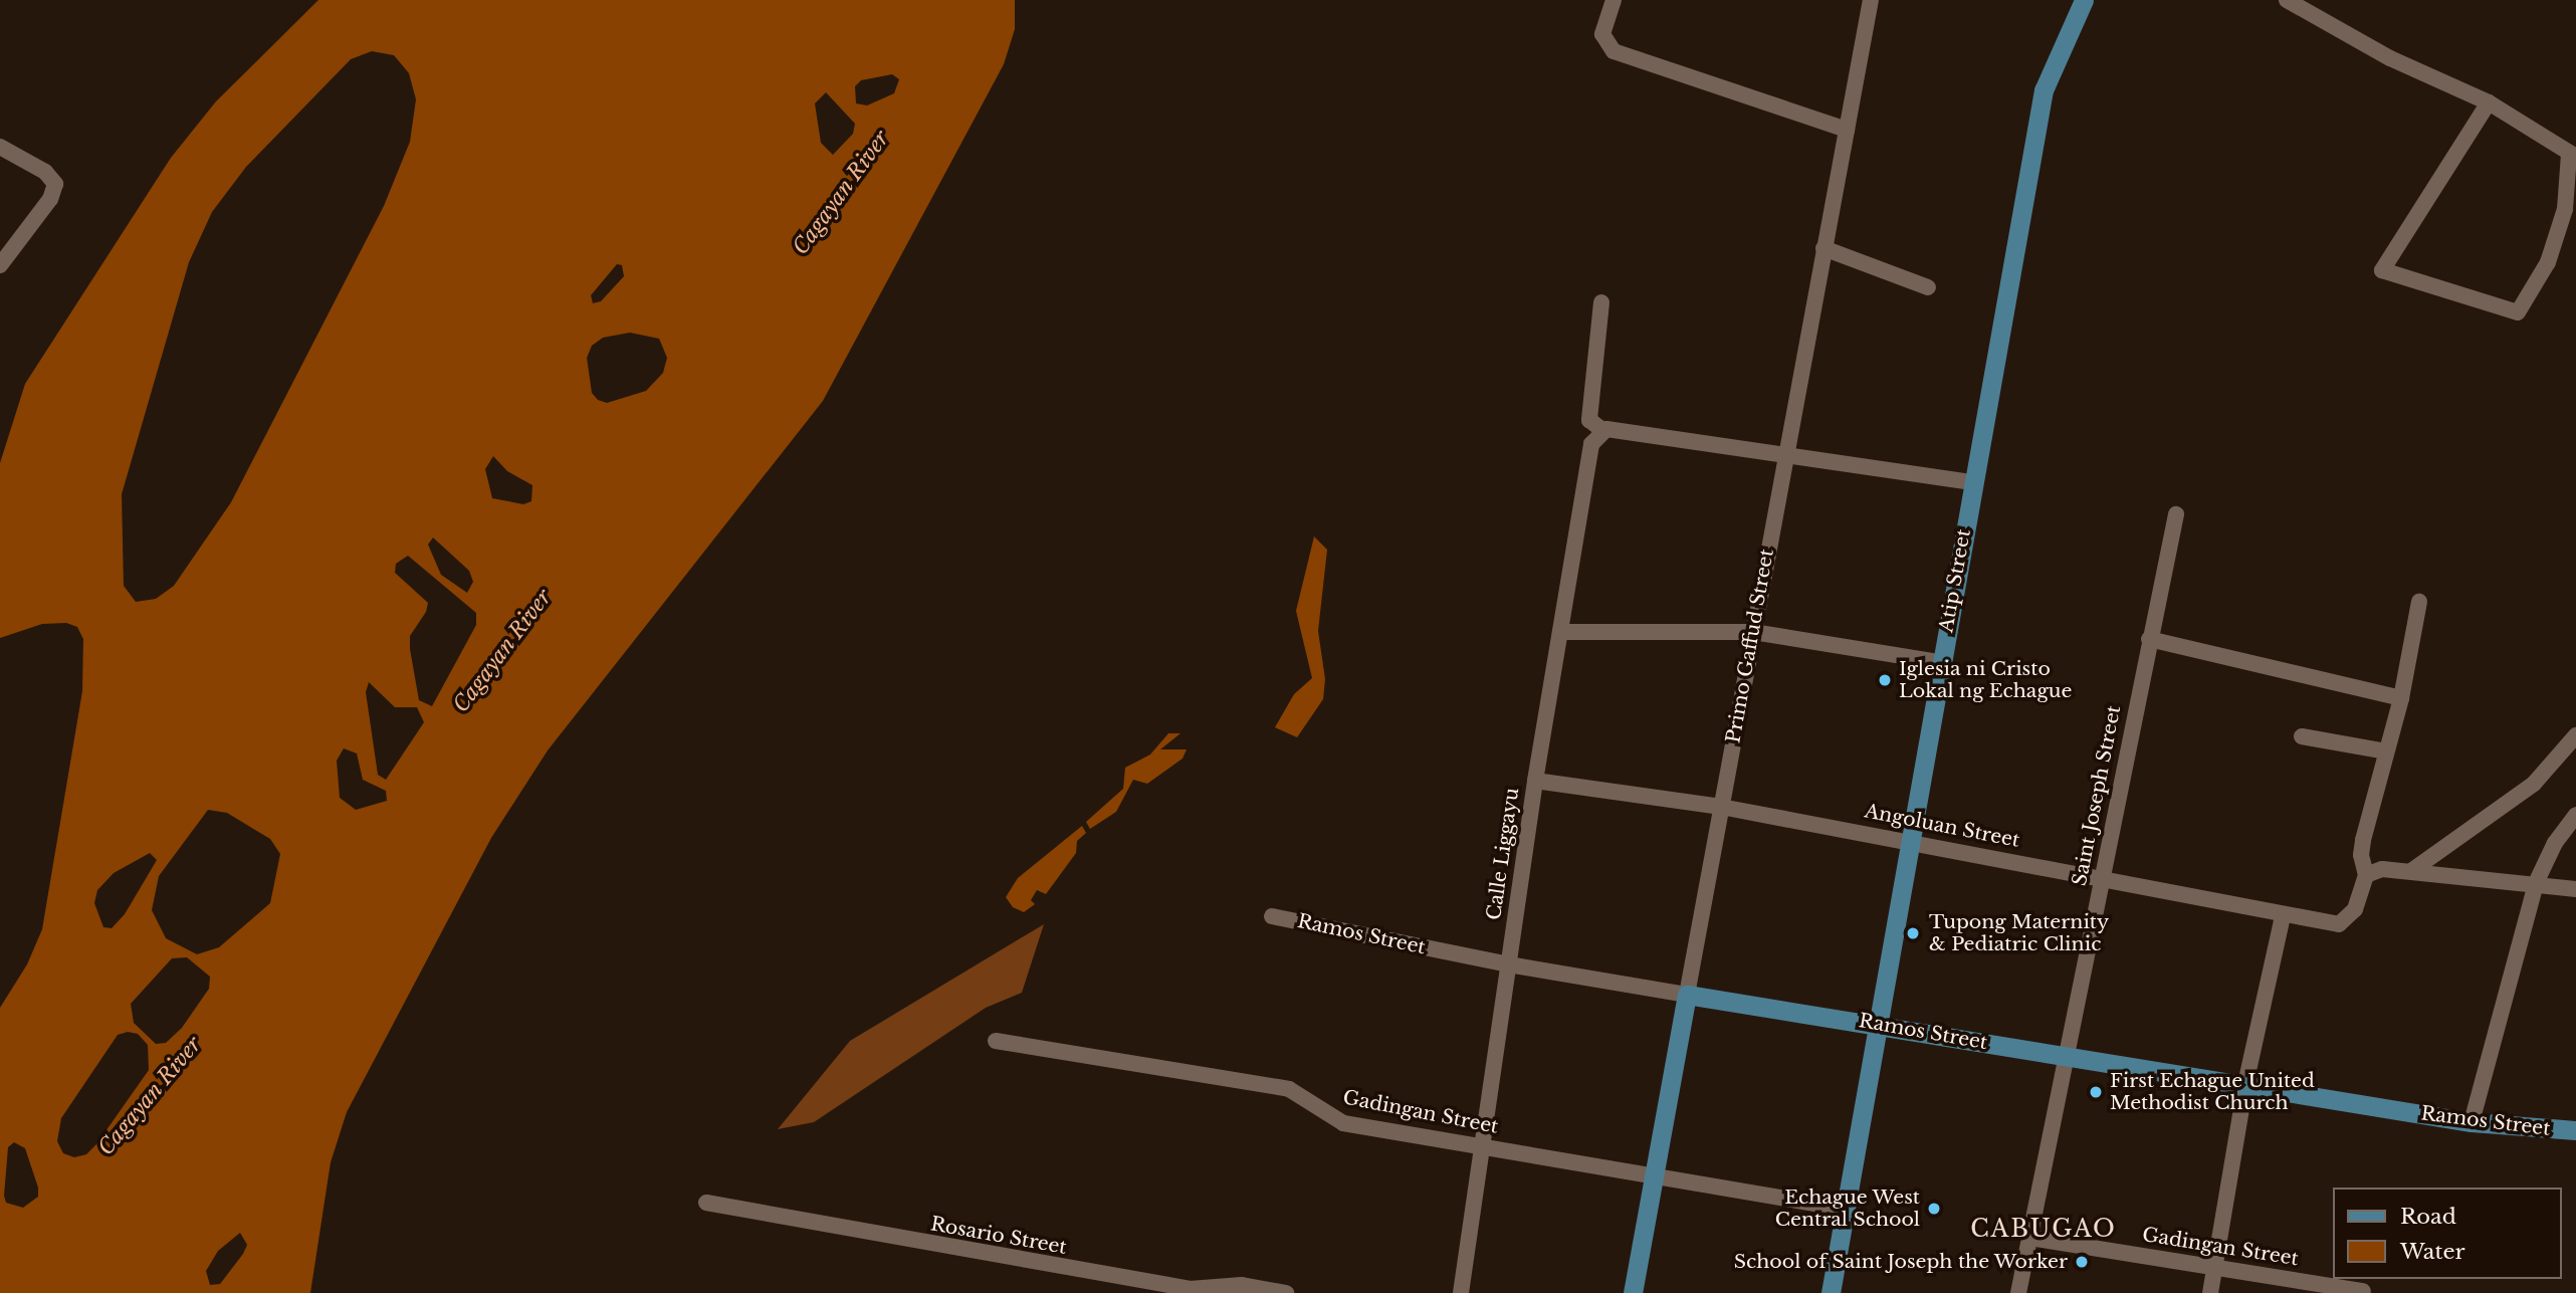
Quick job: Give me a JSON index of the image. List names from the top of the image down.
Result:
{
  "streets": {
    "main road": ["Atip Street", "Primo Gaffud Street", "Ramos Street"],
    "street": [
      "Saint Joseph Street",
      "Angoluan Street",
      "Calle Liggayu",
      "Gadingan Street",
      "Rosario Street"
    ]
  },
  "crossings": [
    ["Atip Street", "Angoluan Street"],
    ["Atip Street", "Ramos Street"],
    ["Atip Street", "Gadingan Street"],
    ["Primo Gaffud Street", "Angoluan Street"],
    ["Primo Gaffud Street", "Ramos Street"],
    ["Primo Gaffud Street", "Gadingan Street"],
    ["Saint Joseph Street", "Angoluan Street"],
    ["Saint Joseph Street", "Ramos Street"],
    ["Saint Joseph Street", "Gadingan Street"],
    ["Angoluan Street", "Calle Liggayu"],
    ["Calle Liggayu", "Ramos Street"],
    ["Calle Liggayu", "Gadingan Street"]
  ],
  "districts": ["CABUGAO"],
  "water": ["Cagayan River"],
  "places": [
    "Iglesia ni Cristo Lokal ng Echague",
    "Tupong Maternity & Pediatric Clinic",
    "First Echague United Methodist Church",
    "Echague West Central School",
    "School of Saint Joseph the Worker"
  ],
  "legend": ["Road", "Water"]
}
